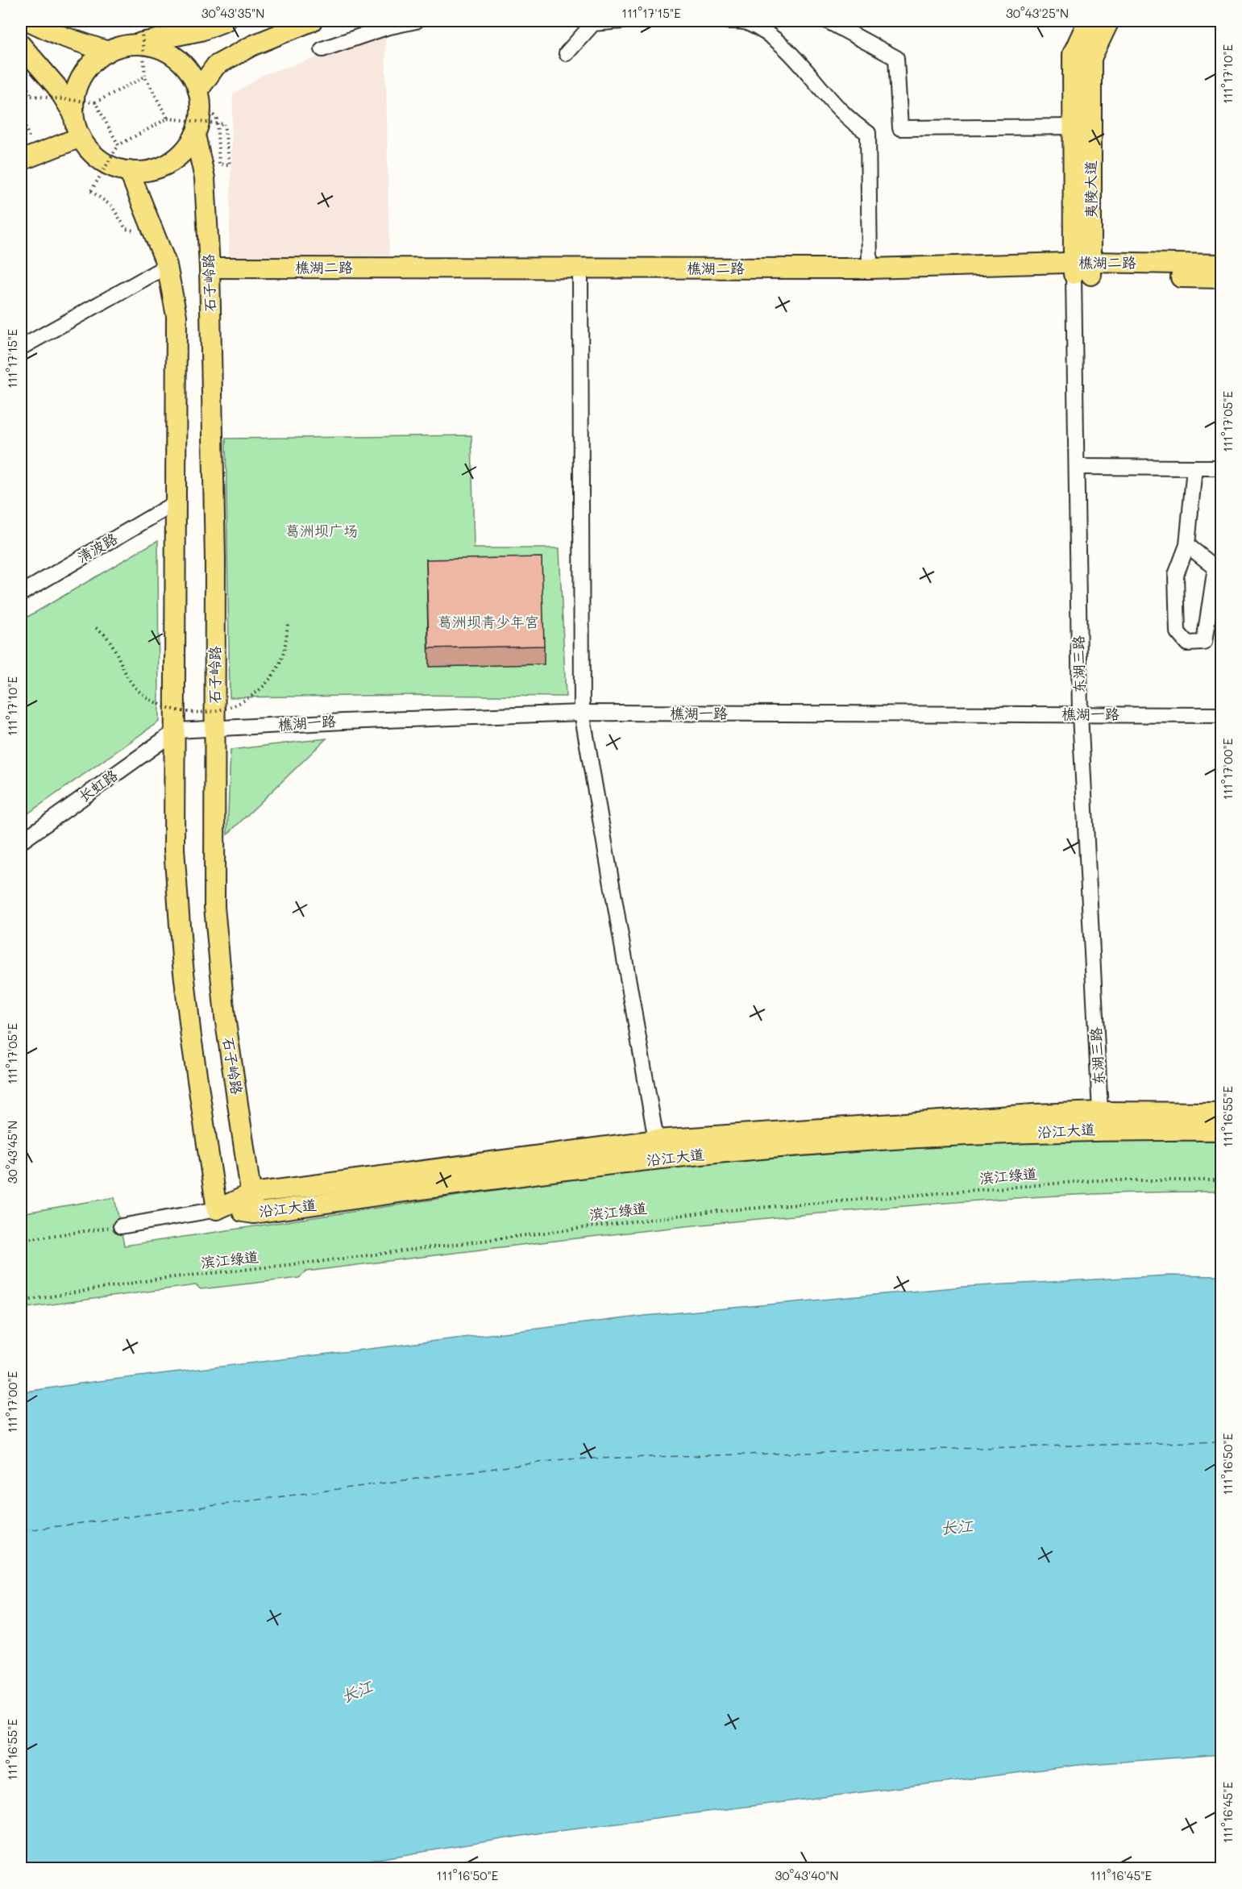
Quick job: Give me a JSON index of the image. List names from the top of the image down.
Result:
{
  "streets": {
    "main road": [
      "夷陵大道",
      "樵湖二路",
      "石子岭路",
      "沿江大道"
    ],
    "street": [
      "清波路",
      "东湖三路",
      "樵湖一路",
      "长虹路"
    ],
    "path": ["滨江绿道"]
  },
  "crossings": [
    ["夷陵大道", "樵湖二路"],
    ["夷陵大道", "东湖三路"],
    ["樵湖二路", "石子岭路"],
    ["樵湖二路", "东湖三路"],
    ["石子岭路", "樵湖一路"],
    ["石子岭路", "沿江大道"],
    ["东湖三路", "樵湖一路"],
    ["东湖三路", "沿江大道"],
    ["樵湖一路", "长虹路"]
  ],
  "water": ["长江"],
  "parks": ["葛洲坝广场", "葛洲坝青少年宫"],
  "coordinates": [
    "30°43'35\"N",
    "111°17'15\"E",
    "30°43'25\"N",
    "111°17'10\"E",
    "111°17'05\"E",
    "111°17'00\"E",
    "111°16'55\"E",
    "30°43'45\"N",
    "111°16'50\"E",
    "111°16'45\"E",
    "30°43'40\"N"
  ]
}
